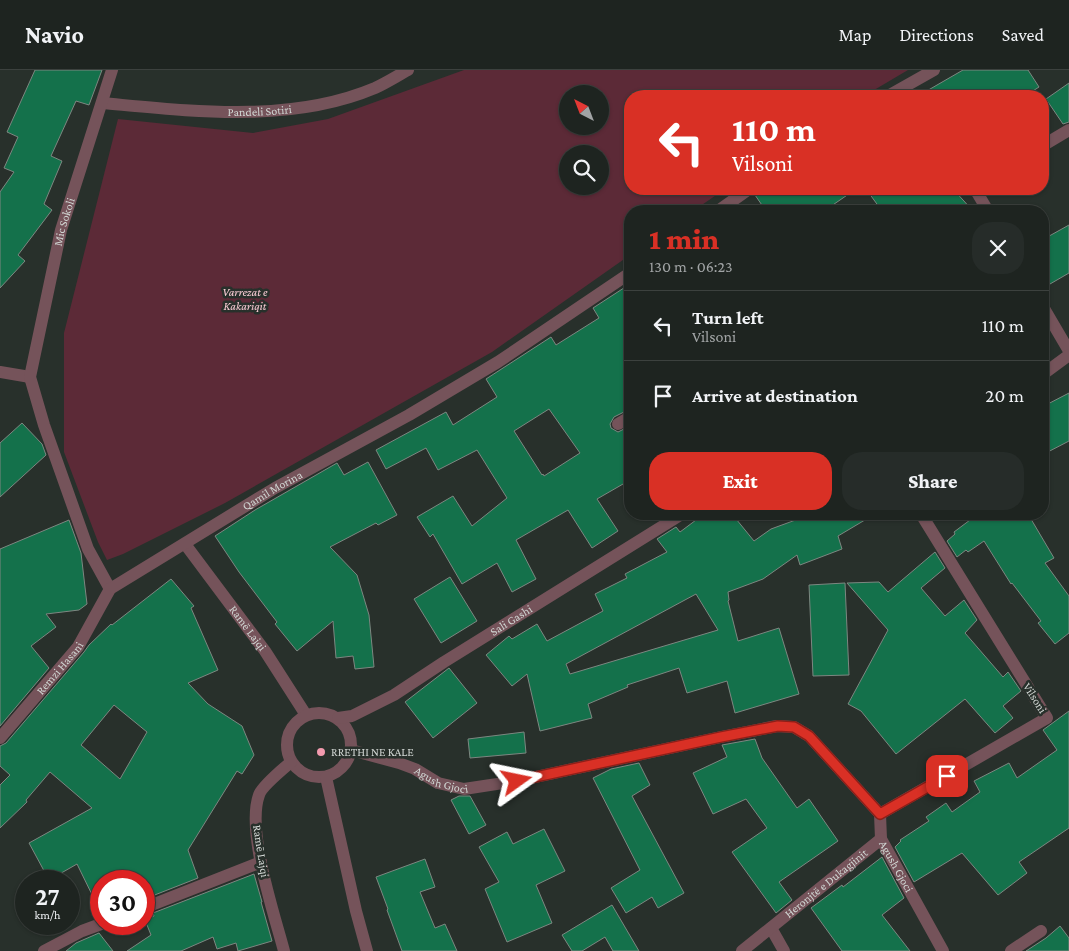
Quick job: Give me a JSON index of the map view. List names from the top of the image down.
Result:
{
  "streets": {
    "street": [
      "Pandeli Sotiri",
      "Mic Sokoli",
      "Qamil Morina",
      "Sali Gashi",
      "Ramë Lajqi",
      "Remzi Hasani",
      "Vilsoni",
      "Agush Gjoci",
      "Ramē Lajqi",
      "Heronjtë e Dukagjinit"
    ]
  },
  "crossings": [
    ["Pandeli Sotiri", "Mic Sokoli"],
    ["Qamil Morina", "Ramë Lajqi"],
    ["Qamil Morina", "Remzi Hasani"],
    ["Sali Gashi", "Ramë Lajqi"],
    ["Sali Gashi", "Agush Gjoci"],
    ["Sali Gashi", "Ramē Lajqi"],
    ["Ramë Lajqi", "Agush Gjoci"],
    ["Ramë Lajqi", "Ramē Lajqi"],
    ["Vilsoni", "Agush Gjoci"],
    ["Agush Gjoci", "Ramē Lajqi"],
    ["Agush Gjoci", "Heronjtë e Dukagjinit"]
  ],
  "parks": ["Varrezat e Kakariqit"],
  "places": ["RRETHI NE KALE"],
  "north": "top left",
  "page": {
    "header": "Navio",
    "nav": ["Map", "Directions", "Saved"],
    "turn": ["110 m", "Vilsoni"],
    "heading": ["1 min", "130 m · 06:23"],
    "list": [
      {
        "name": "Turn left",
        "note": "Vilsoni",
        "value": "110 m"
      },
      {
        "name": "Arrive at destination",
        "value": "20 m"
      }
    ],
    "buttons": ["Exit", "Share"],
    "speed": "27 km/h",
    "limit": "30"
  }
}
